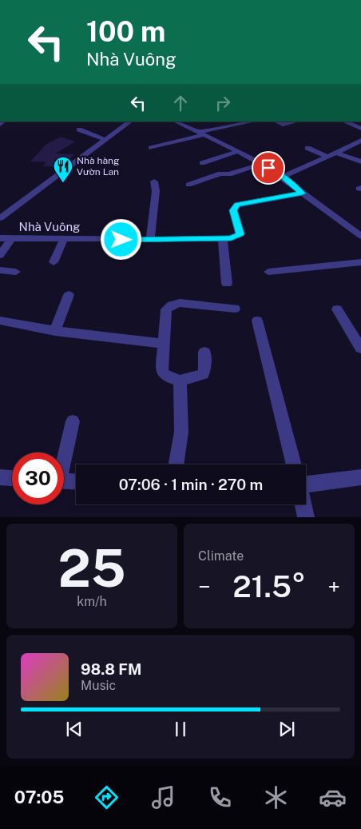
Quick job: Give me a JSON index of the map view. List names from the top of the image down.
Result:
{
  "streets": {
    "street": ["Nhà Vuông"]
  },
  "places": {
    "restaurant": ["Nhà hàng Vườn Lan"]
  },
  "page": {
    "turn": ["100 m", "Nhà Vuông"],
    "limit": "30",
    "trip": "07:06 · 1 min · 270 m",
    "tile": [
      ["25", "km/h"],
      "Climate"
    ],
    "heat": ["−", "21.5°", "+"],
    "song": ["98.8 FM", "Music"],
    "tabs": "07:05"
  }
}
